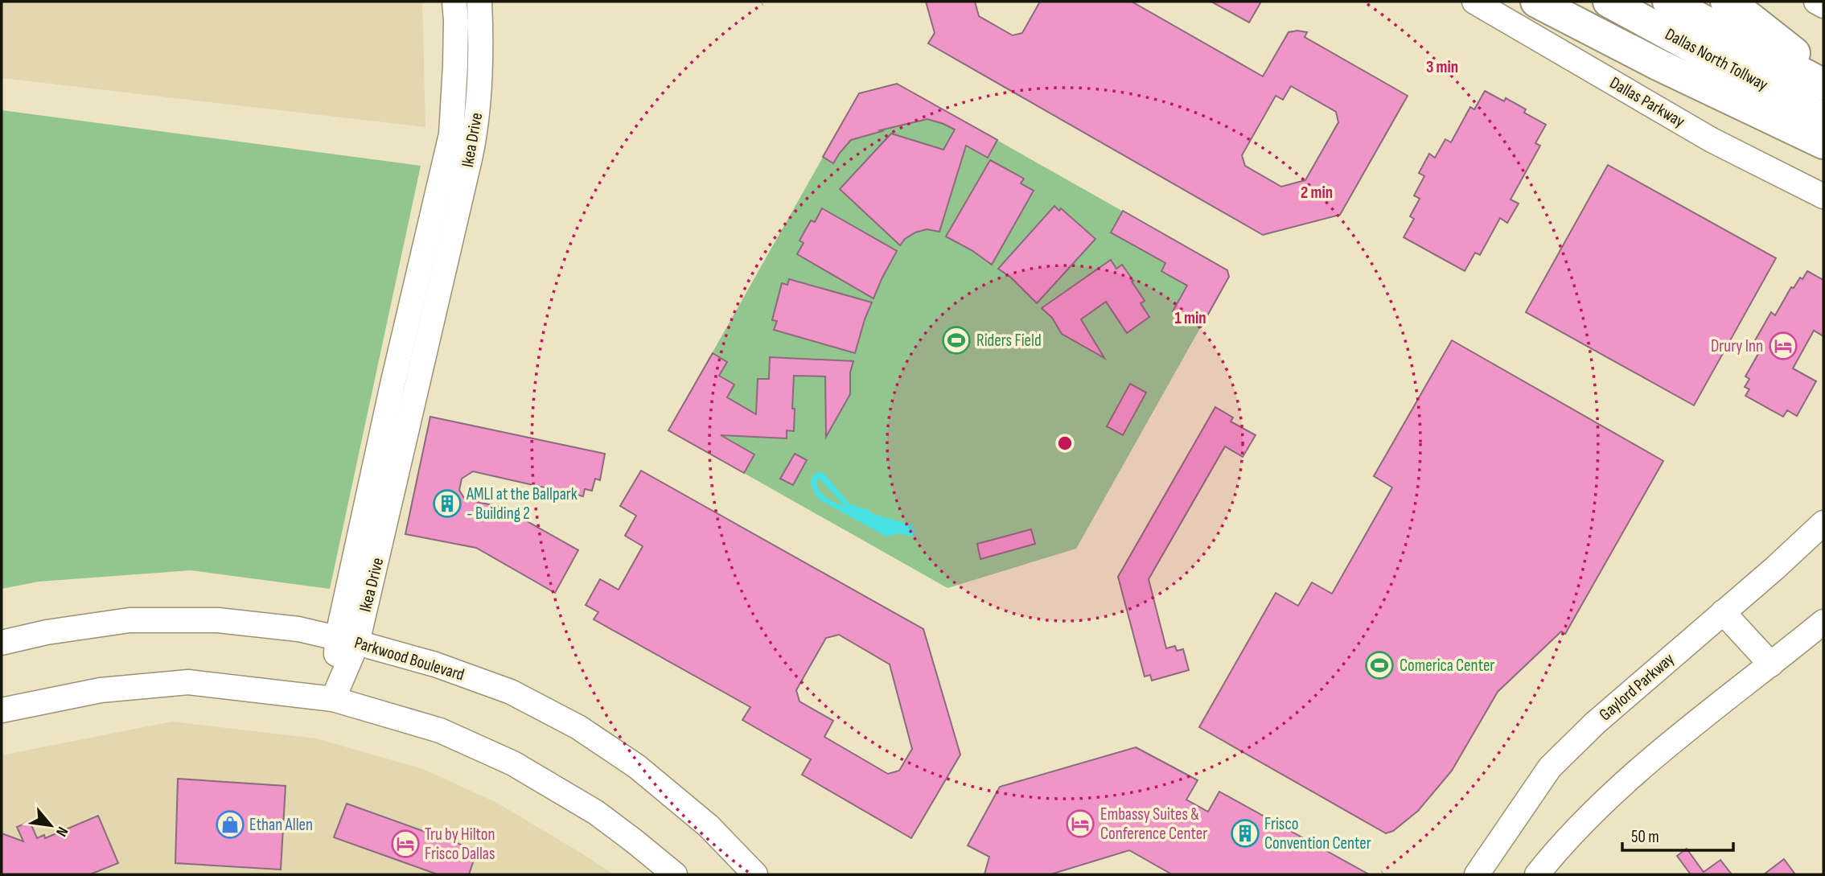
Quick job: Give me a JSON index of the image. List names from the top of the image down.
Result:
{
  "streets": {
    "highway": ["Dallas North Tollway"],
    "street": [
      "Dallas Parkway",
      "Ikea Drive",
      "Parkwood Boulevard",
      "Gaylord Parkway"
    ]
  },
  "crossings": [
    ["Ikea Drive", "Parkwood Boulevard"]
  ],
  "places": {
    "sports": ["Riders Field", "Comerica Center"],
    "hotel": ["Drury Inn", "Embassy Suites & Conference Center", "Tru by Hilton Frisco Dallas"],
    "building": ["AMLI at the Ballpark - Building 2", "Frisco Convention Center"],
    "shop": ["Ethan Allen"]
  },
  "scale_bar": "50 m",
  "north": "bottom right",
  "rings": ["3 min", "2 min", "1 min"]
}
